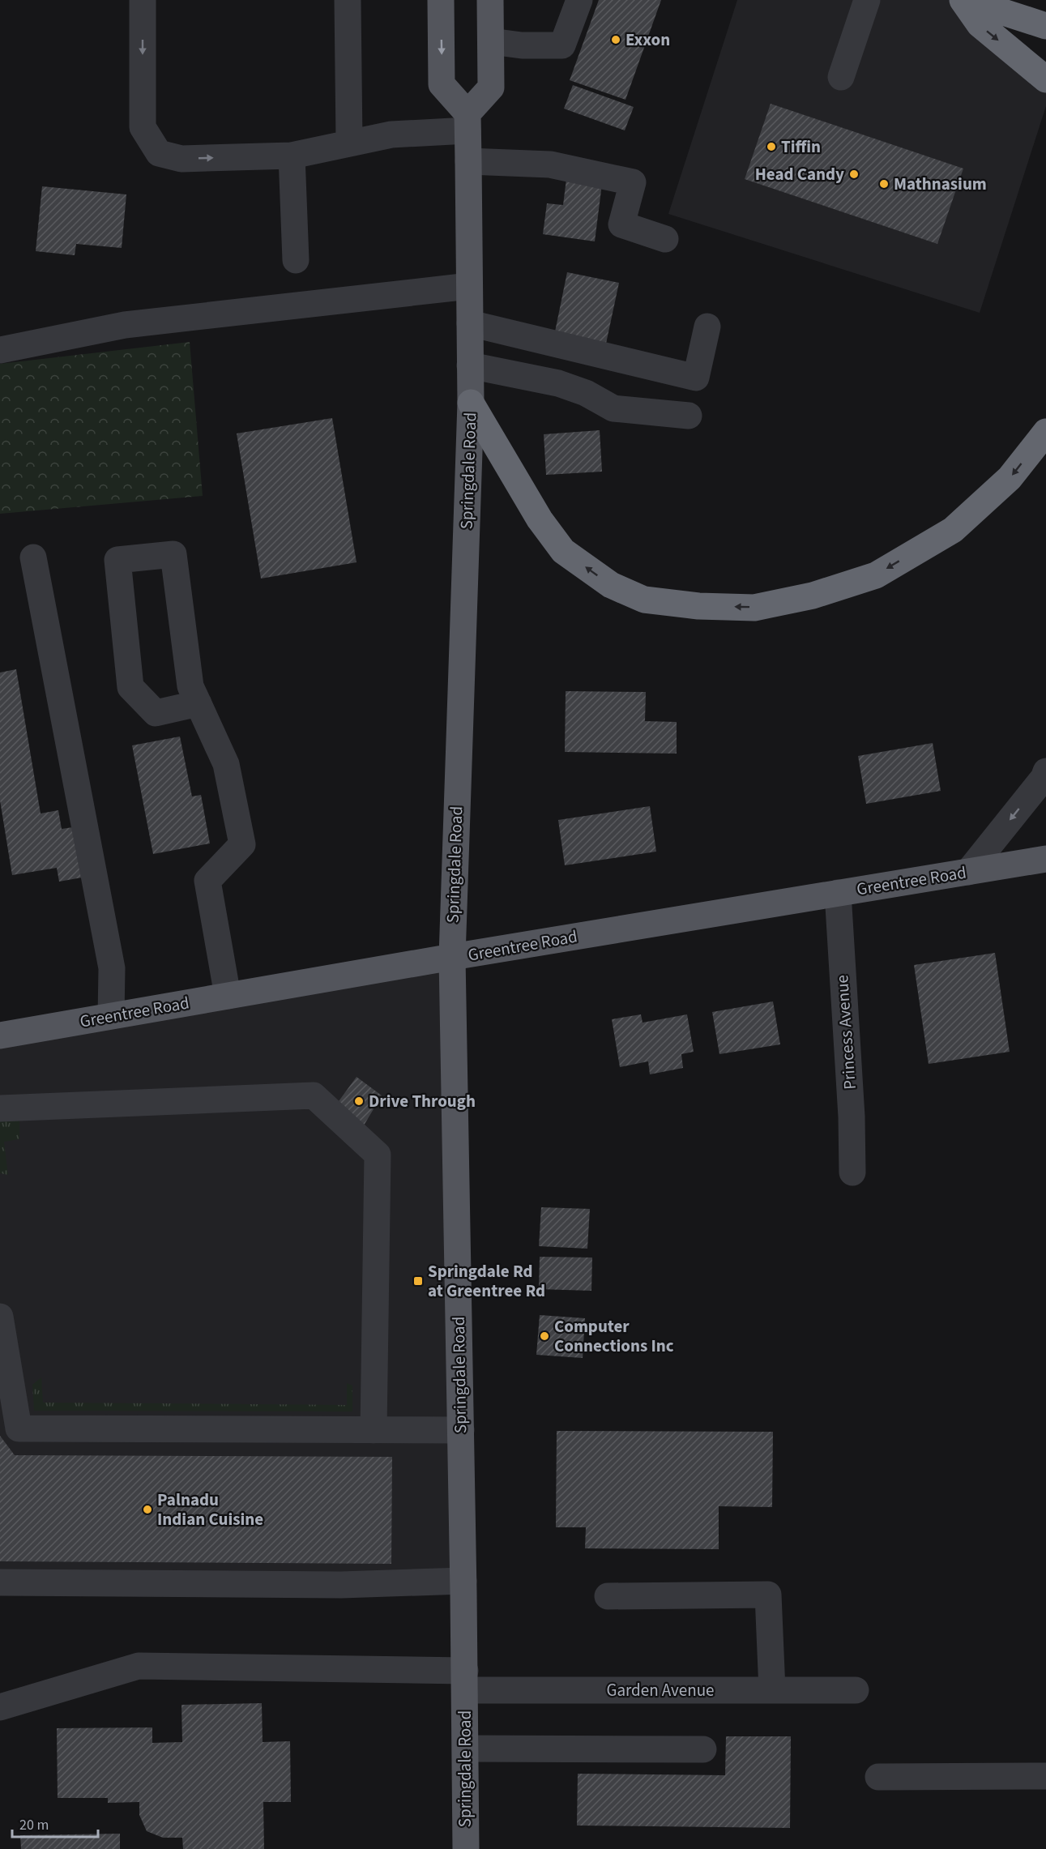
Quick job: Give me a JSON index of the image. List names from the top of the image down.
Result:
{
  "streets": {
    "main road": ["Springdale Road", "Greentree Road"],
    "street": ["Princess Avenue", "Garden Avenue"]
  },
  "crossings": [
    ["Springdale Road", "Greentree Road"],
    ["Springdale Road", "Garden Avenue"],
    ["Greentree Road", "Princess Avenue"]
  ],
  "places": {
    "other": [
      "Exxon",
      "Tiffin",
      "Head Candy",
      "Mathnasium",
      "Drive Through",
      "Computer Connections Inc",
      "Palnadu Indian Cuisine"
    ],
    "transit": ["Springdale Rd at Greentree Rd"]
  },
  "scale_bar": "20 m"
}
